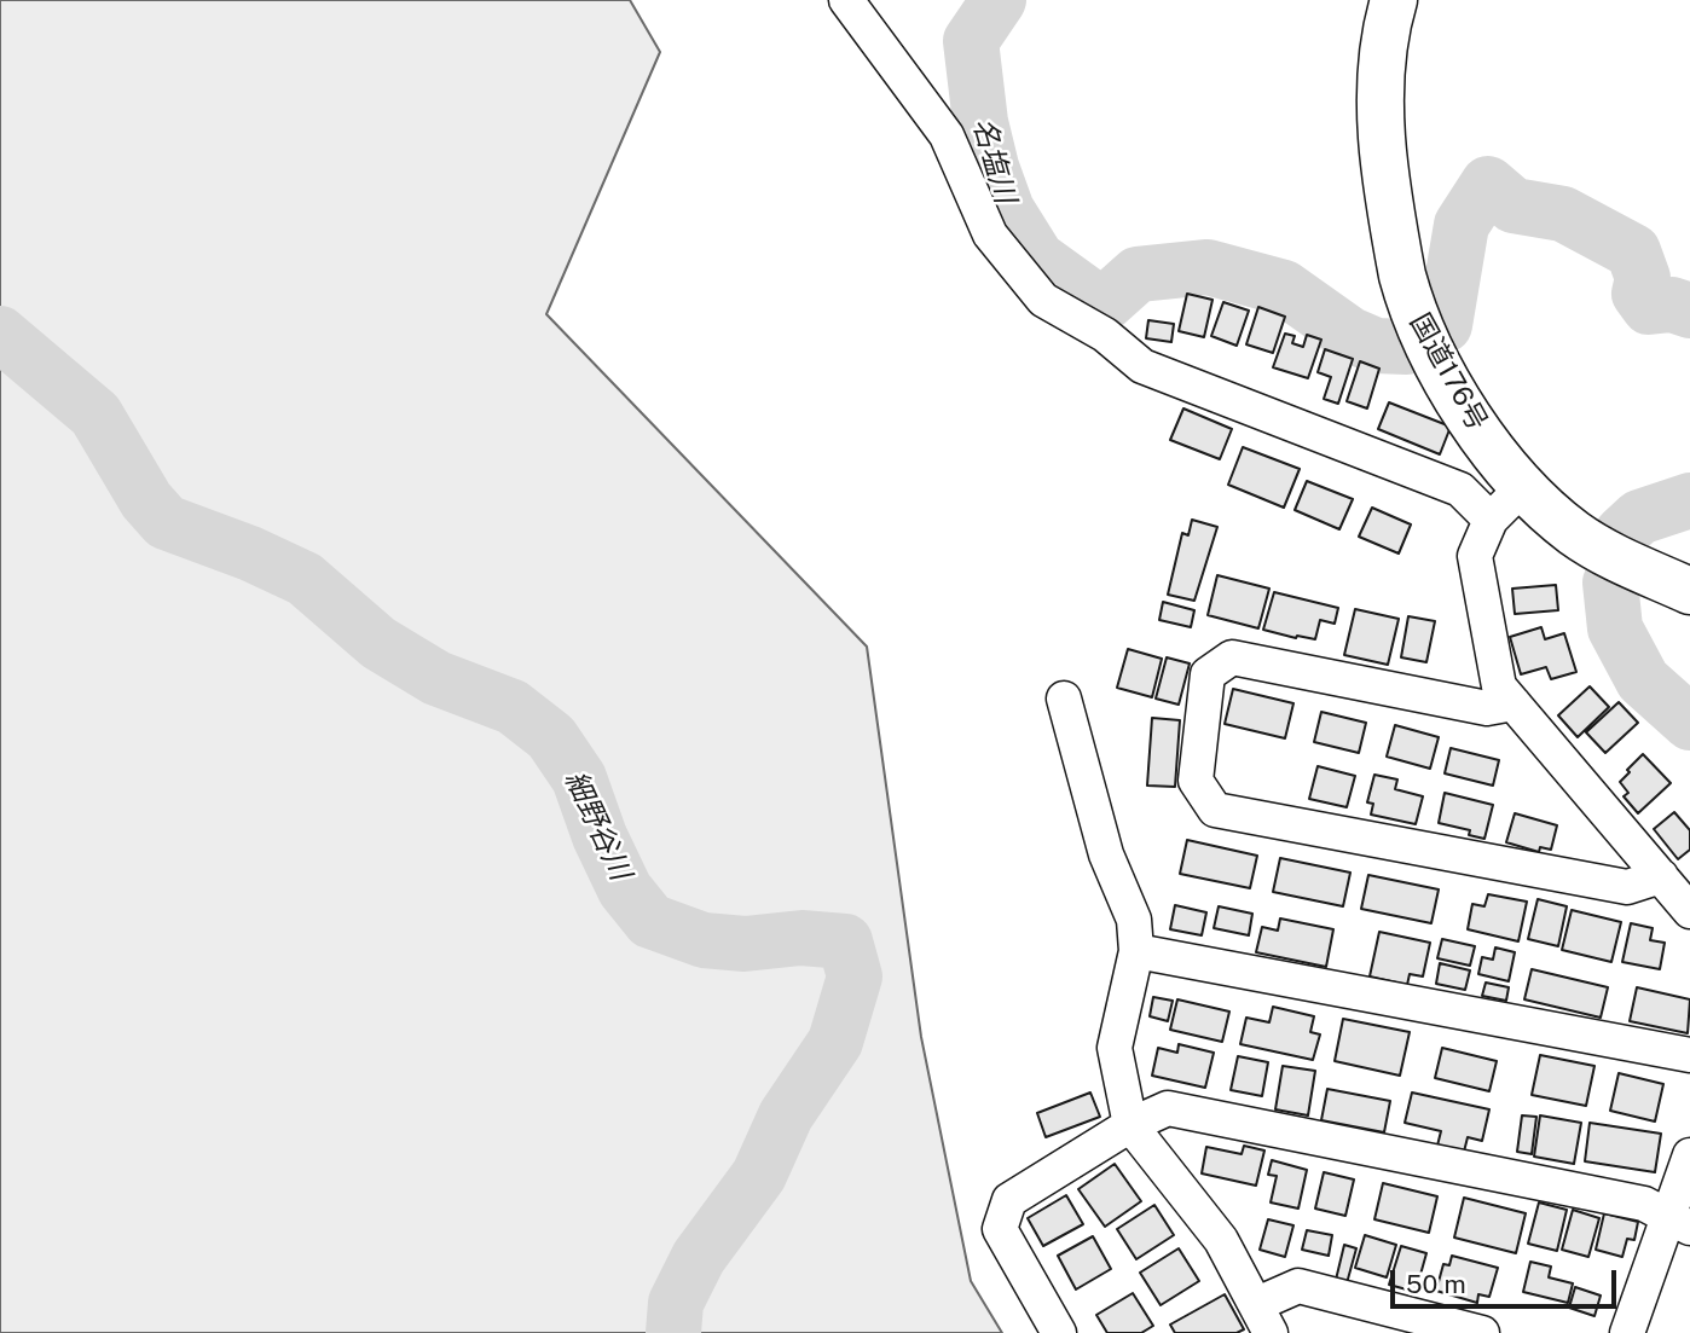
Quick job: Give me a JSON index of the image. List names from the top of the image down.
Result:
{
  "streets": {
    "highway": ["国道176号"]
  },
  "water": ["名塩川", "細野谷川"],
  "scale_bar": "50 m"
}
